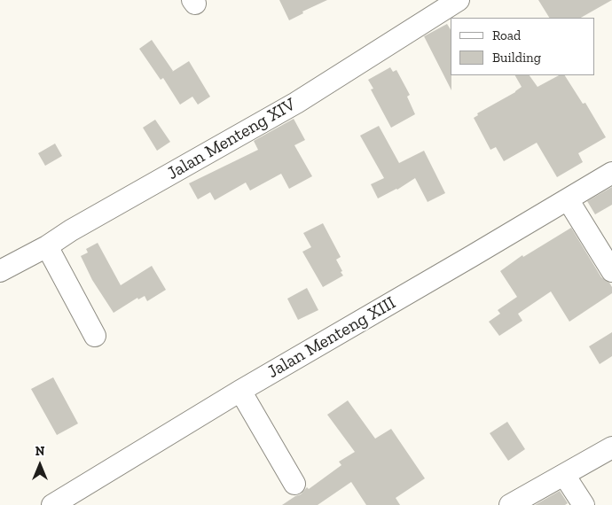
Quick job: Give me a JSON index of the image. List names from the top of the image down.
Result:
{
  "streets": {
    "street": ["Jalan Menteng XIV", "Jalan Menteng XIII"]
  },
  "legend": ["Road", "Building"],
  "north": "top"
}
